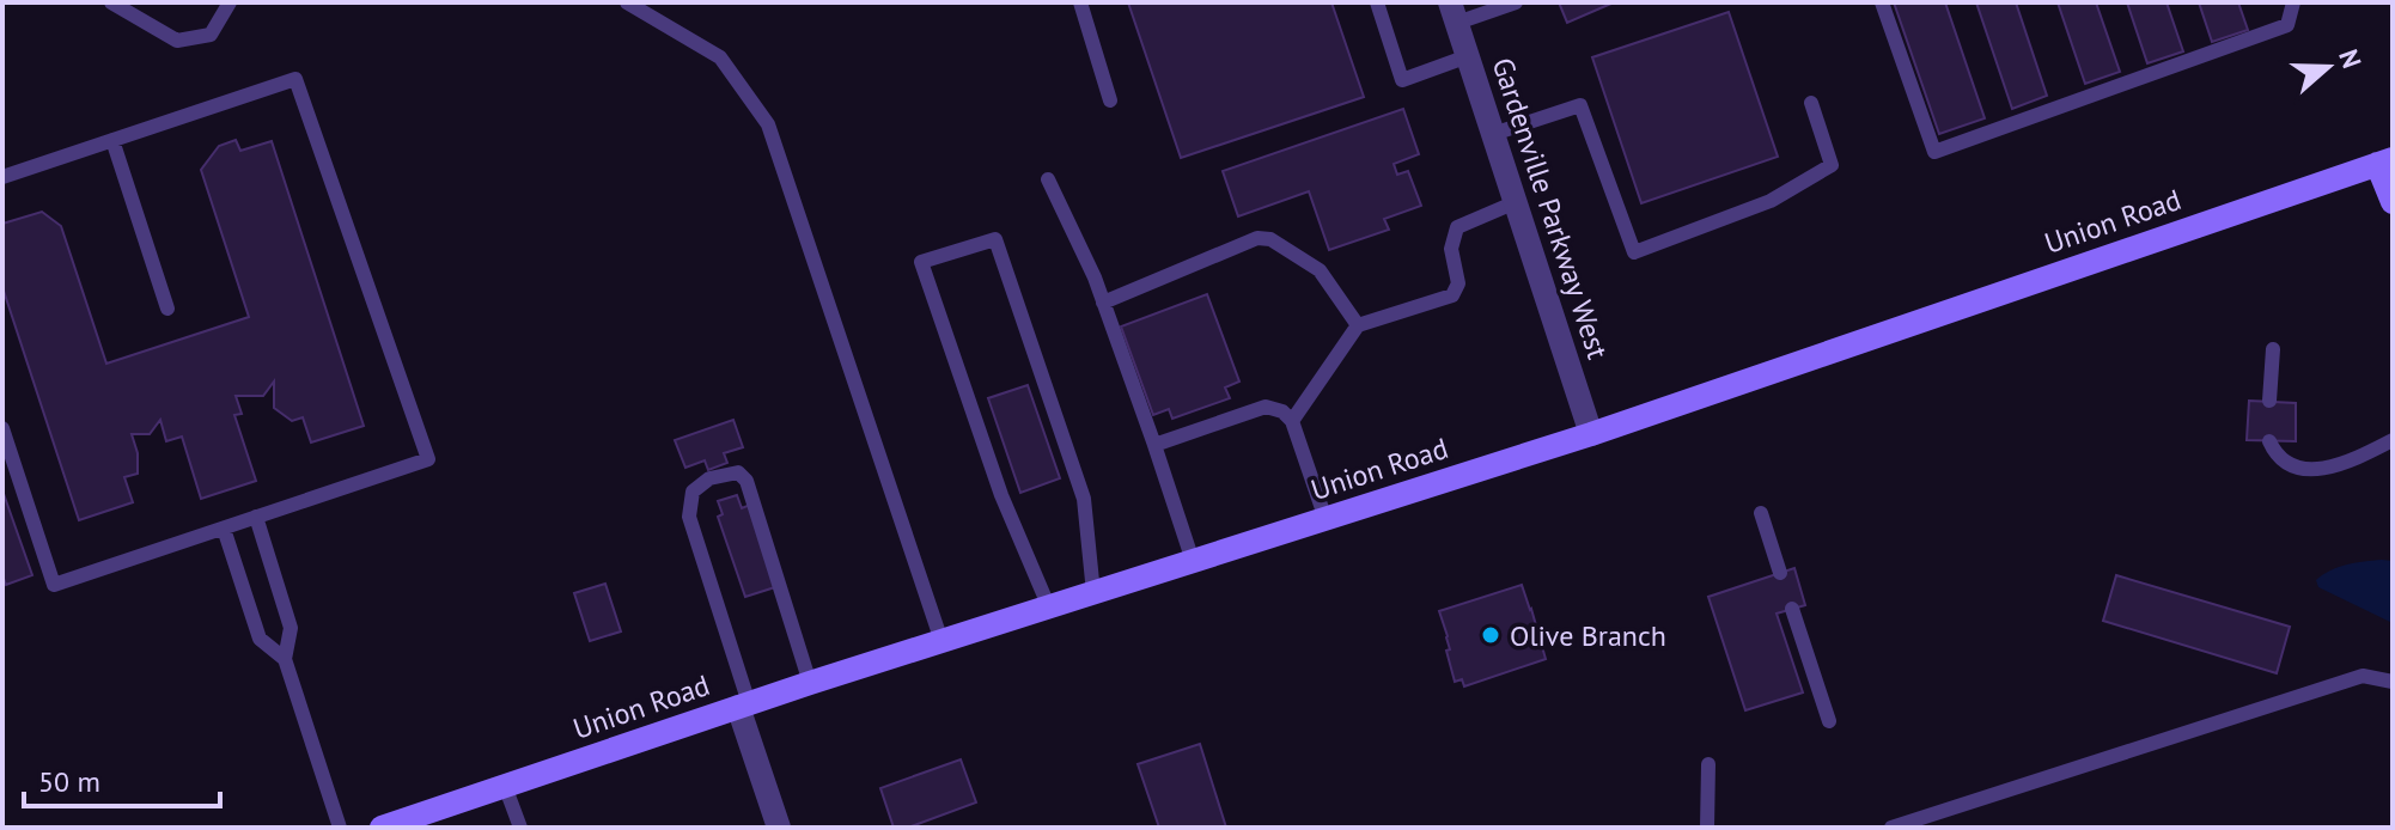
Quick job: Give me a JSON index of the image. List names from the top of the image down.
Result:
{
  "streets": {
    "main road": ["Union Road"],
    "street": ["Gardenville Parkway West"]
  },
  "crossings": [
    ["Gardenville Parkway West", "Union Road"]
  ],
  "places": ["Olive Branch"],
  "scale_bar": "50 m",
  "north": "right"
}
